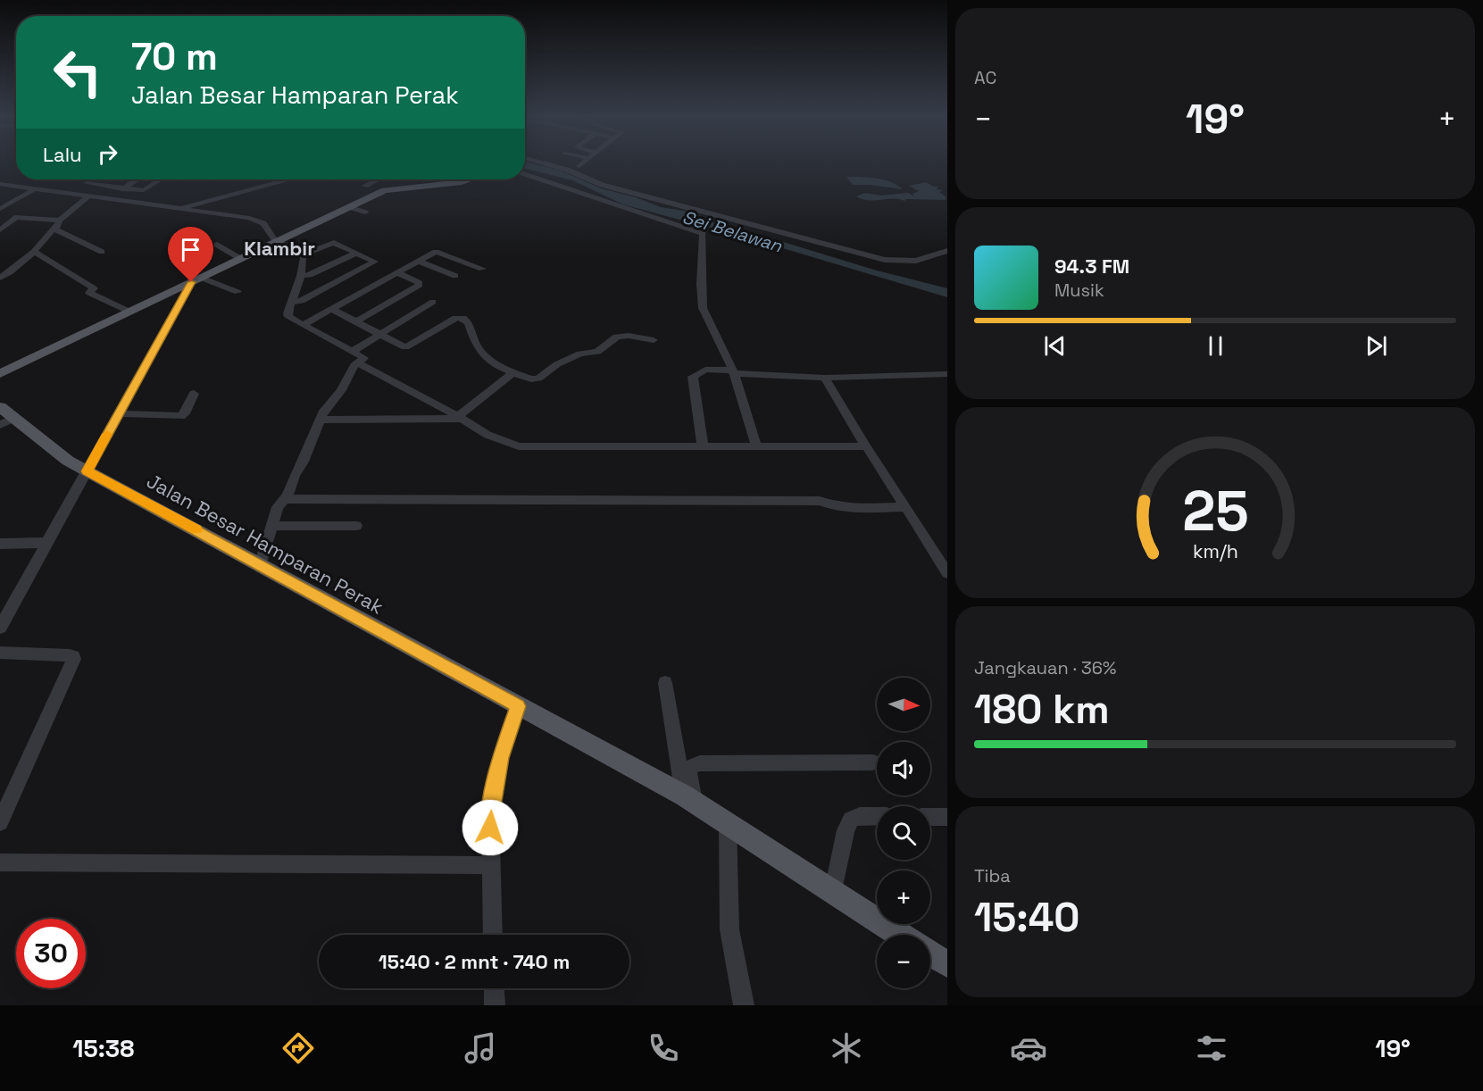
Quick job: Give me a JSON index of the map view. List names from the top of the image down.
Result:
{
  "streets": {
    "main road": ["Jalan Besar Hamparan Perak"]
  },
  "districts": ["Klambir"],
  "water": ["Sei Belawan"],
  "north": "right",
  "page": {
    "tile": [
      "AC",
      ["Jangkauan · 36%", "180 km"],
      ["Tiba", "15:40"]
    ],
    "turn": ["70 m", "Jalan Besar Hamparan Perak"],
    "heat": ["−", "19°", "+"],
    "then": "Lalu",
    "song": ["94.3 FM", "Musik"],
    "map_buttons": ["+", "−"],
    "limit": "30",
    "trip": "15:40 · 2 mnt · 740 m",
    "tabs": ["15:38", "19°"],
    "gauge": ["25", "km/h"]
  }
}
